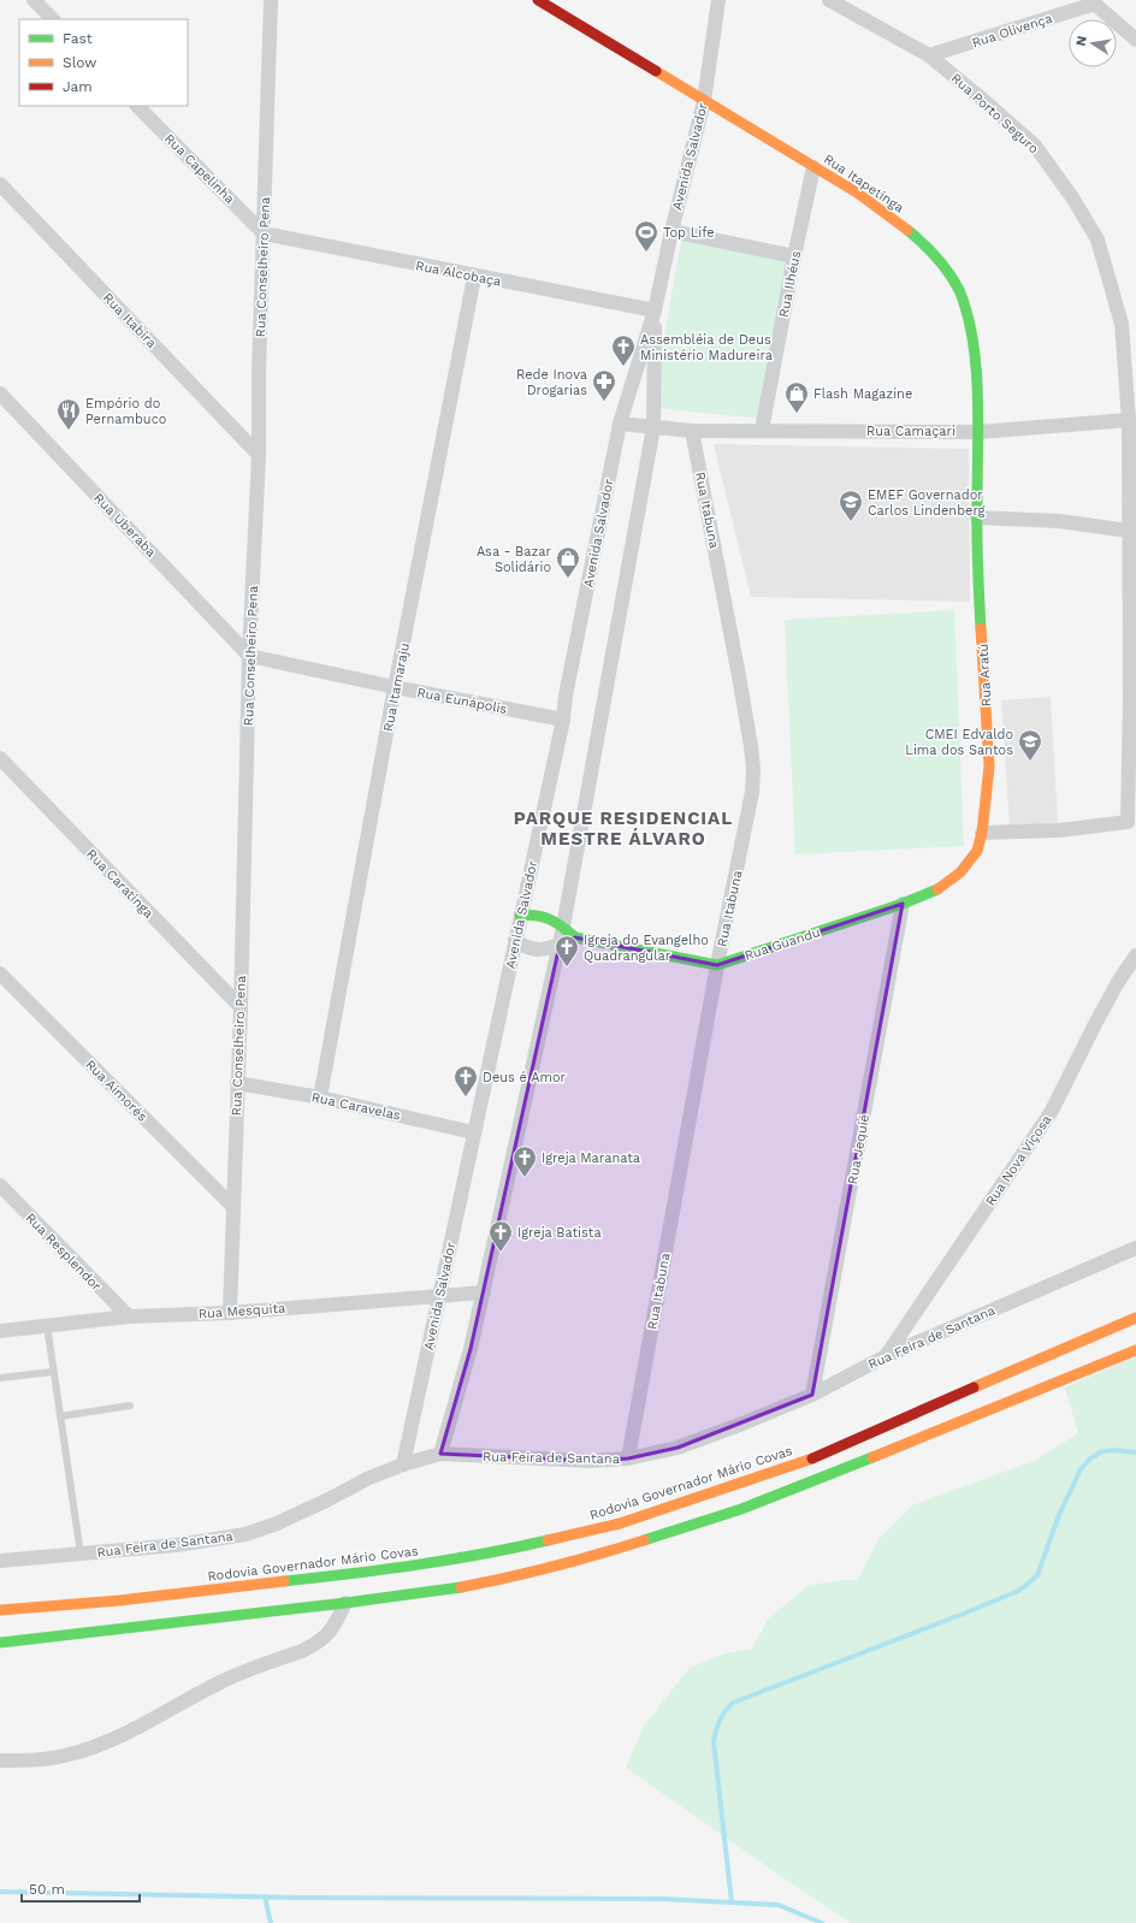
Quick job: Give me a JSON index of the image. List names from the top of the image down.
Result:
{
  "streets": {
    "main road": [
      "Rua Itapetinga",
      "Rua Aratú",
      "Rua Guandu",
      "Rodovia Governador Mário Covas"
    ],
    "street": [
      "Rua Olivença",
      "Rua Porto Seguro",
      "Avenida Salvador",
      "Rua Capelinha",
      "Rua Conselheiro Pena",
      "Rua Alcobaça",
      "Rua Ilhéus",
      "Rua Itabira",
      "Rua Camaçari",
      "Rua Itabuna",
      "Rua Uberaba",
      "Rua Itamaraju",
      "Rua Eunápolis",
      "Rua Caratinga",
      "Rua Aimorés",
      "Rua Caravelas",
      "Rua Jequié",
      "Rua Nova Viçosa",
      "Rua Resplendor",
      "Rua Mesquita",
      "Rua Feira de Santana"
    ]
  },
  "crossings": [
    ["Rua Olivença", "Rua Porto Seguro"],
    ["Rua Porto Seguro", "Rua Camaçari"],
    ["Avenida Salvador", "Rua Itapetinga"],
    ["Avenida Salvador", "Rua Alcobaça"],
    ["Avenida Salvador", "Rua Eunápolis"],
    ["Avenida Salvador", "Rua Caravelas"],
    ["Avenida Salvador", "Rua Mesquita"],
    ["Avenida Salvador", "Rua Feira de Santana"],
    ["Rua Capelinha", "Rua Conselheiro Pena"],
    ["Rua Capelinha", "Rua Alcobaça"],
    ["Rua Itapetinga", "Rua Ilhéus"],
    ["Rua Itapetinga", "Rua Camaçari"],
    ["Rua Itapetinga", "Rua Aratú"],
    ["Rua Conselheiro Pena", "Rua Alcobaça"],
    ["Rua Conselheiro Pena", "Rua Itabira"],
    ["Rua Conselheiro Pena", "Rua Uberaba"],
    ["Rua Conselheiro Pena", "Rua Eunápolis"],
    ["Rua Conselheiro Pena", "Rua Caratinga"],
    ["Rua Conselheiro Pena", "Rua Aimorés"],
    ["Rua Conselheiro Pena", "Rua Caravelas"],
    ["Rua Conselheiro Pena", "Rua Mesquita"],
    ["Rua Alcobaça", "Rua Itamaraju"],
    ["Rua Ilhéus", "Rua Camaçari"],
    ["Rua Camaçari", "Rua Itabuna"],
    ["Rua Itabuna", "Rua Guandu"],
    ["Rua Itabuna", "Rua Feira de Santana"],
    ["Rua Uberaba", "Rua Eunápolis"],
    ["Rua Aratú", "Rua Guandu"],
    ["Rua Aratú", "Rua Jequié"],
    ["Rua Itamaraju", "Rua Eunápolis"],
    ["Rua Itamaraju", "Rua Caravelas"],
    ["Rua Guandu", "Rua Jequié"],
    ["Rua Jequié", "Rua Feira de Santana"],
    ["Rua Nova Viçosa", "Rua Feira de Santana"],
    ["Rua Resplendor", "Rua Mesquita"]
  ],
  "districts": ["PARQUE RESIDENCIAL MESTRE ÁLVARO"],
  "places": {
    "sports": ["Top Life"],
    "church": [
      "Assembléia de Deus Ministério Madureira",
      "Igreja do Evangelho Quadrangular",
      "Deus é Amor",
      "Igreja Maranata",
      "Igreja Batista"
    ],
    "pharmacy": ["Rede Inova Drogarias"],
    "shop": ["Flash Magazine", "Asa - Bazar Solidário"],
    "restaurant": ["Empório do Pernambuco"],
    "school or university": ["EMEF Governador Carlos Lindenberg", "CMEI Edvaldo Lima dos Santos"]
  },
  "legend": ["Fast", "Slow", "Jam"],
  "scale_bar": "50 m",
  "north": "left"
}
